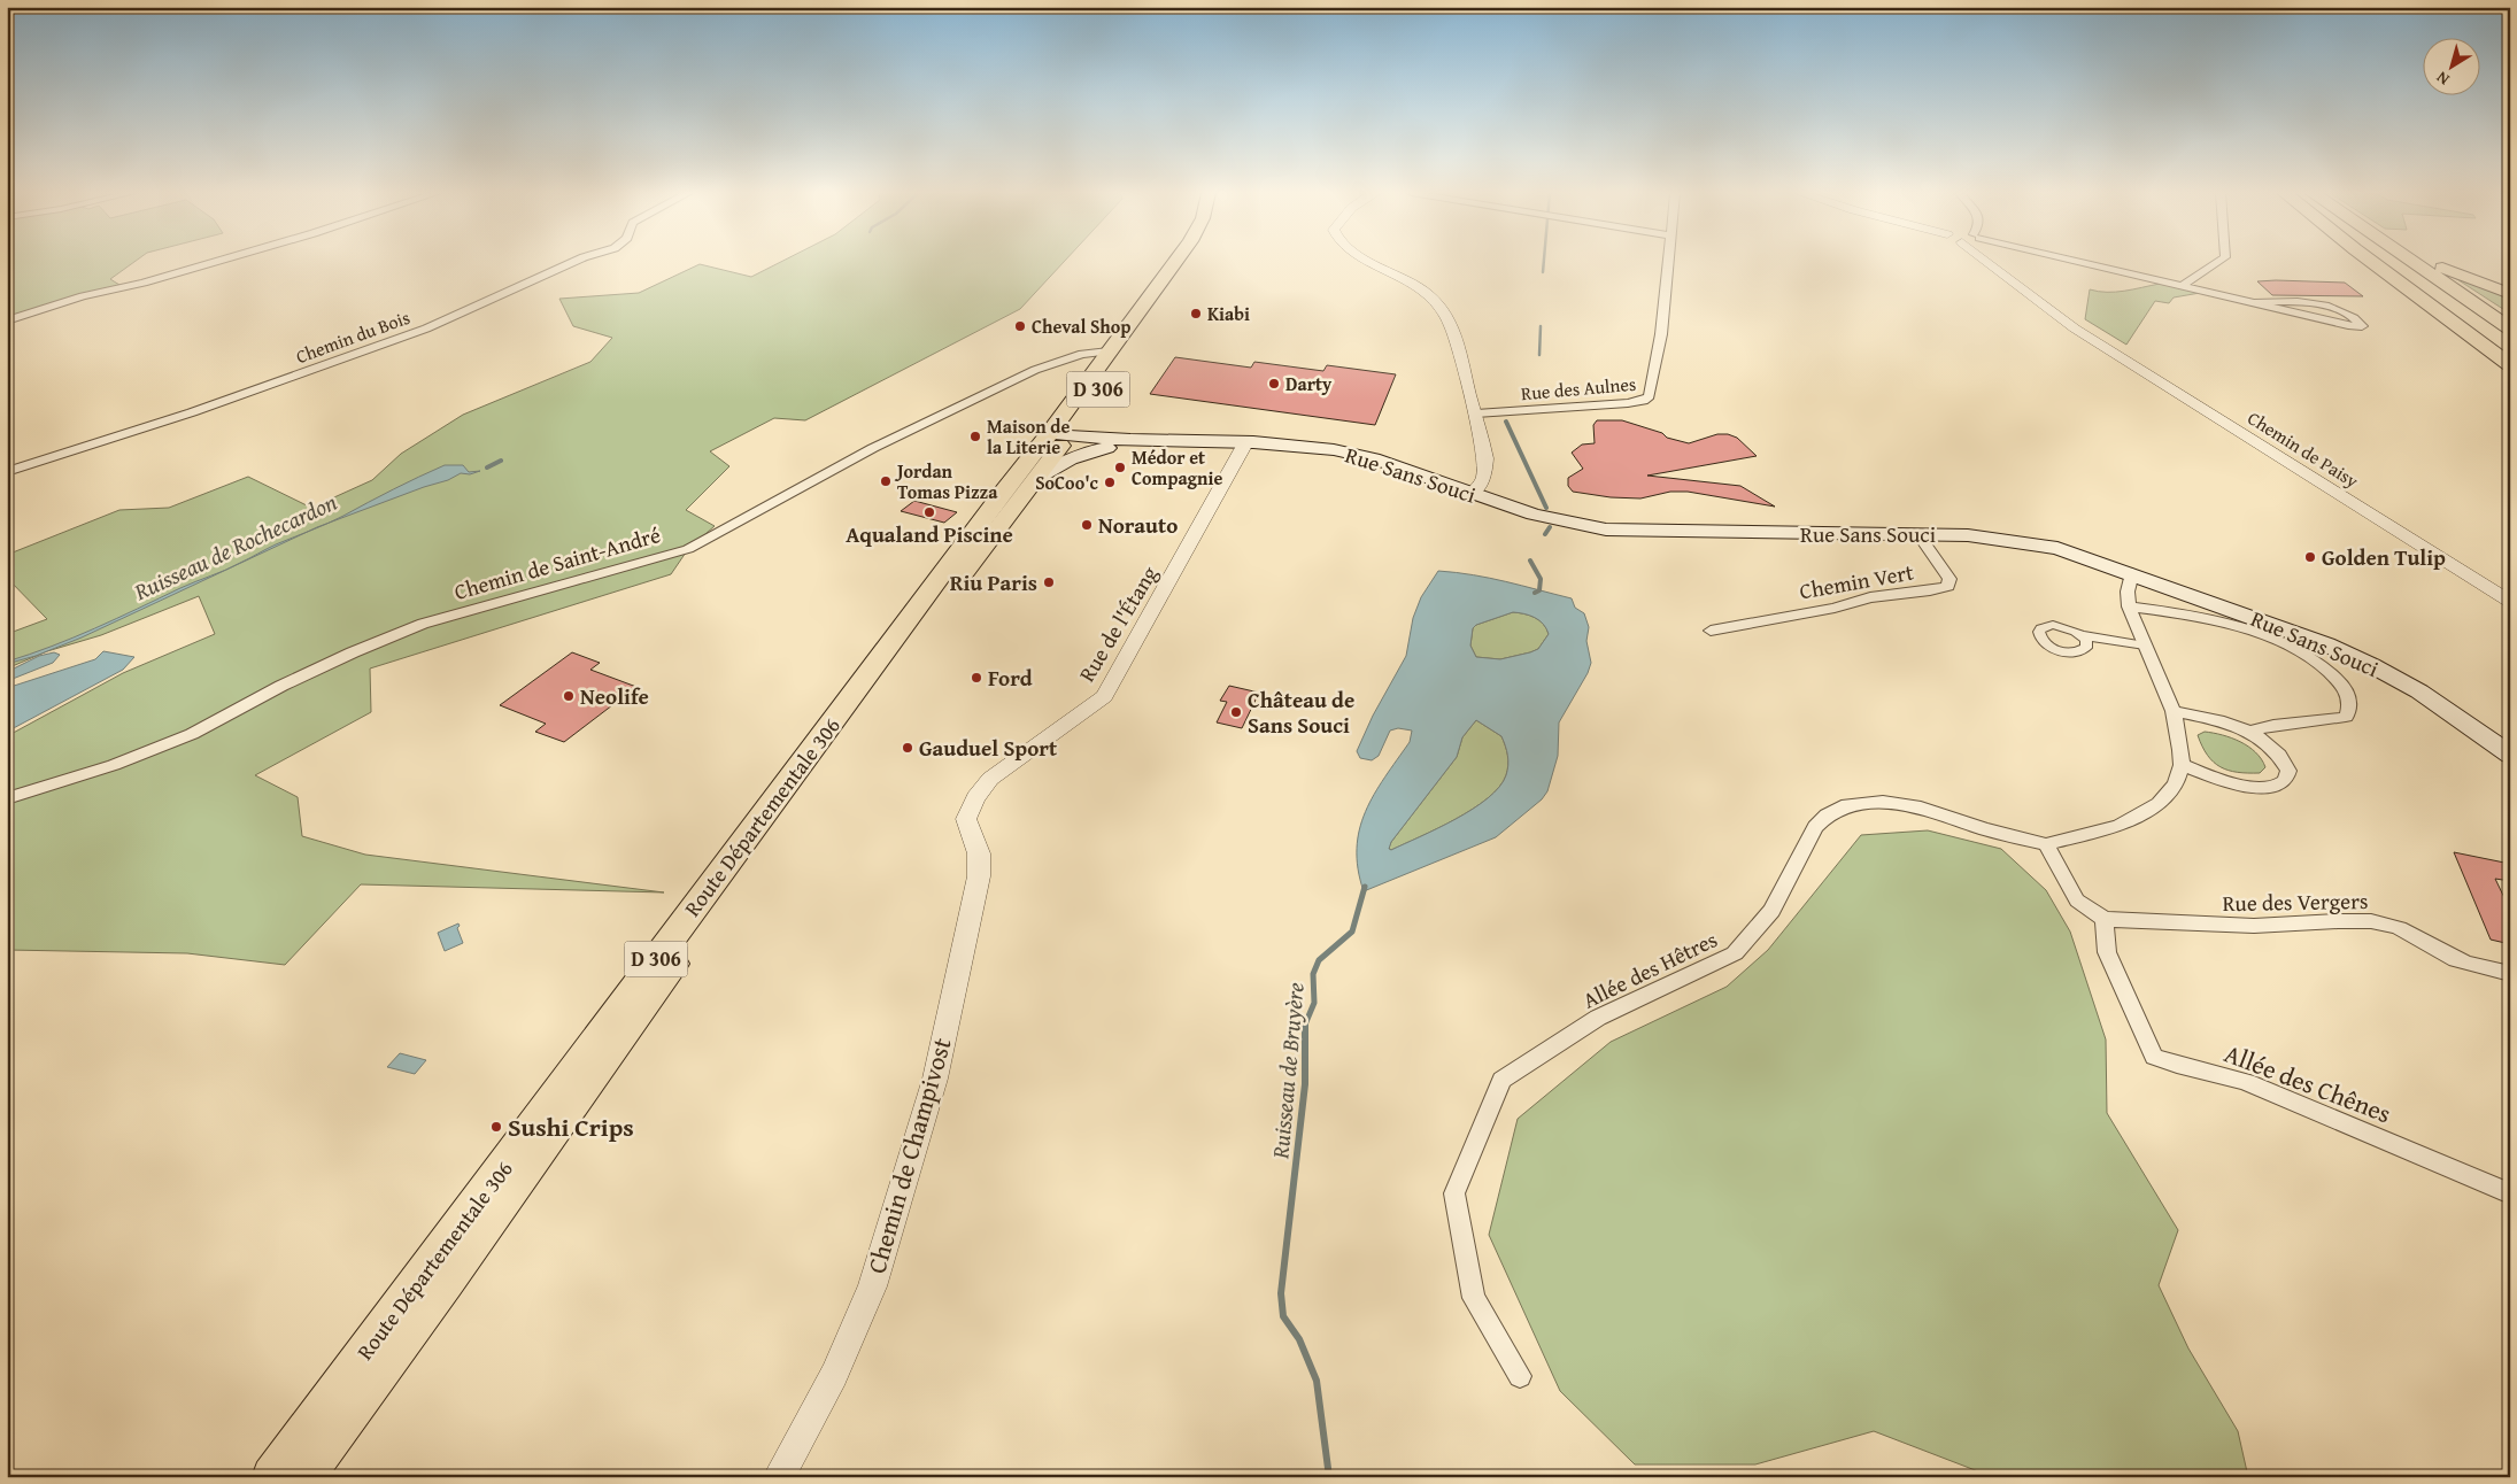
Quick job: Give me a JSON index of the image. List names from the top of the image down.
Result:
{
  "streets": {
    "main road": ["D 306", "Rue Sans Souci", "Route Départementale 306"],
    "street": [
      "Chemin du Bois",
      "Rue des Aulnes",
      "Chemin de Paisy",
      "Chemin de Saint-André",
      "Chemin Vert",
      "Rue de l'Étang",
      "Rue des Vergers",
      "Allée des Hêtres",
      "Allée des Chênes",
      "Chemin de Champivost"
    ]
  },
  "crossings": [
    ["D 306", "Chemin de Saint-André"],
    ["D 306", "Route Départementale 306"],
    ["Rue Sans Souci", "Chemin Vert"],
    ["Rue Sans Souci", "Rue de l'Étang"],
    ["Rue Sans Souci", "Route Départementale 306"],
    ["Chemin de Saint-André", "Route Départementale 306"],
    ["Rue de l'Étang", "Chemin de Champivost"],
    ["Rue des Vergers", "Allée des Chênes"]
  ],
  "water": ["Ruisseau de Rochecardon", "Ruisseau de Bruyère"],
  "places": [
    "Kiabi",
    "Cheval Shop",
    "Darty",
    "Maison de la Literie",
    "Médor et Compagnie",
    "Jordan Tomas Pizza",
    "SoCoo'c",
    "Aqualand Piscine",
    "Norauto",
    "Golden Tulip",
    "Riu Paris",
    "Ford",
    "Neolife",
    "Château de Sans Souci",
    "Gauduel Sport",
    "Sushi Crips"
  ],
  "north": "bottom left"
}
